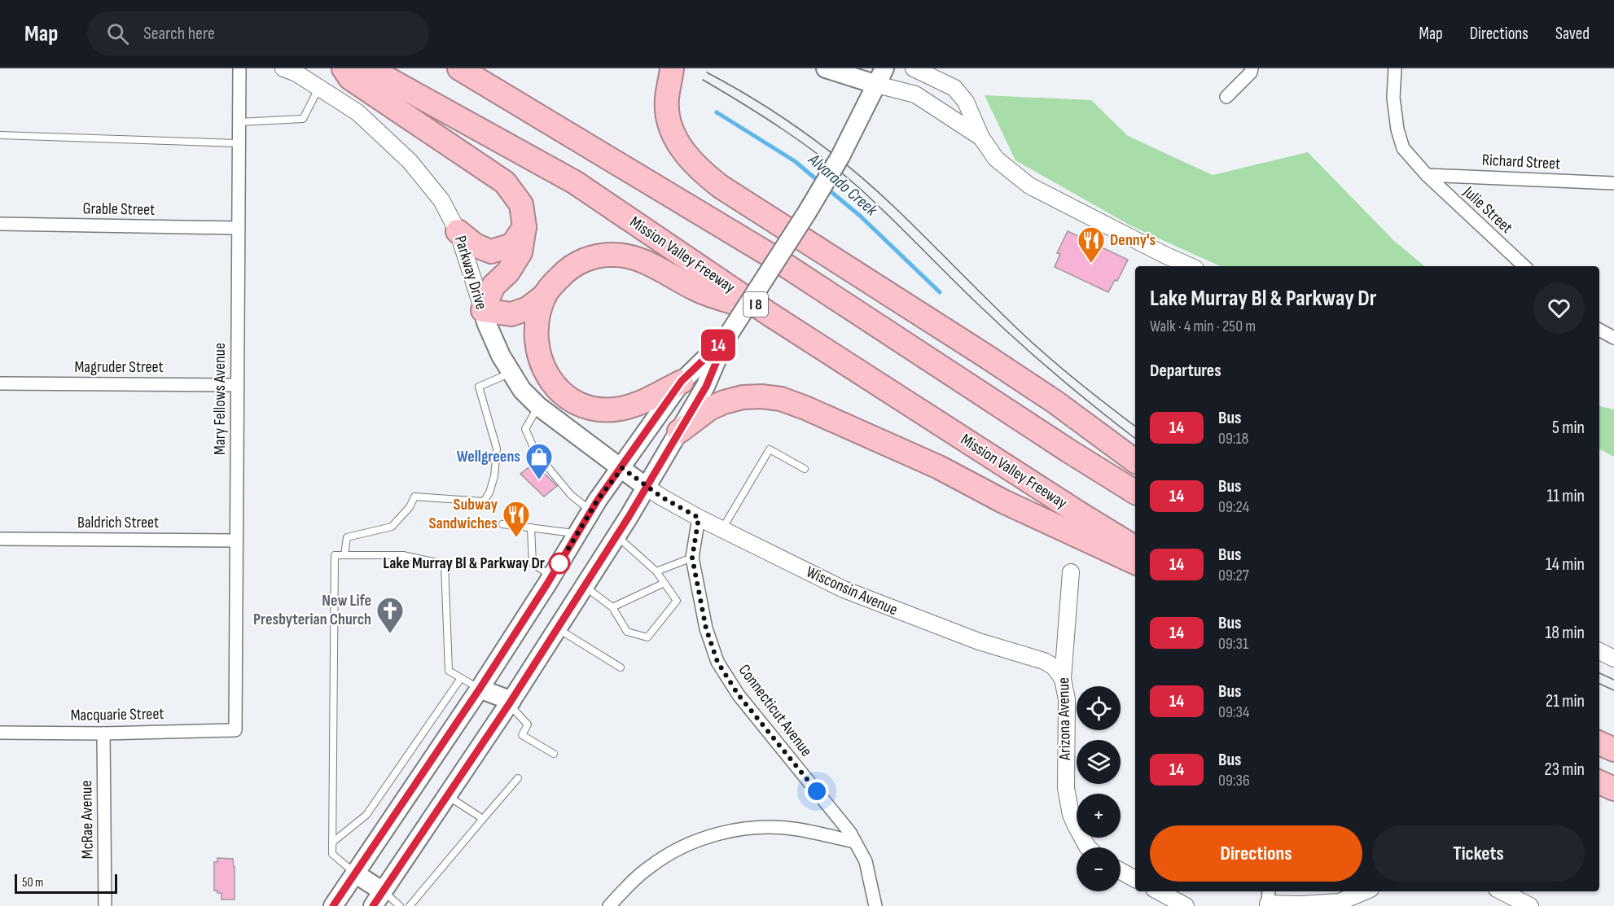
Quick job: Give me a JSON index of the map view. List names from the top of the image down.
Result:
{
  "streets": {
    "highway": ["Mission Valley Freeway", "I 8"],
    "main road": ["Parkway Drive"],
    "street": [
      "Richard Street",
      "Grable Street",
      "Julie Street",
      "Magruder Street",
      "Mary Fellows Avenue",
      "Baldrich Street",
      "Wisconsin Avenue",
      "Connecticut Avenue",
      "Macquarie Street",
      "Arizona Avenue",
      "McRae Avenue"
    ]
  },
  "crossings": [
    ["Richard Street", "Julie Street"],
    ["Grable Street", "Mary Fellows Avenue"],
    ["Parkway Drive", "Wisconsin Avenue"],
    ["Magruder Street", "Mary Fellows Avenue"],
    ["Mary Fellows Avenue", "Baldrich Street"],
    ["Mary Fellows Avenue", "Macquarie Street"],
    ["Wisconsin Avenue", "Connecticut Avenue"],
    ["Wisconsin Avenue", "Arizona Avenue"],
    ["Macquarie Street", "McRae Avenue"]
  ],
  "water": ["Alvarado Creek"],
  "places": {
    "restaurant": ["Denny's", "Subway Sandwiches"],
    "shop": ["Wellgreens"],
    "other": ["Lake Murray Bl & Parkway Dr"],
    "church": ["New Life Presbyterian Church"]
  },
  "lines": ["bus line 14"],
  "scale_bar": "50 m",
  "page": {
    "header": "Map",
    "search": "Search here",
    "nav": ["Map", "Directions", "Saved"],
    "on_map": "14",
    "heading": [
      ["Lake Murray Bl & Parkway Dr", "Walk · 4 min · 250 m"],
      "Departures"
    ],
    "list": [
      {
        "mark": "14",
        "name": "Bus",
        "note": "09:18",
        "value": "5 min"
      },
      {
        "mark": "14",
        "name": "Bus",
        "note": "09:24",
        "value": "11 min"
      },
      {
        "mark": "14",
        "name": "Bus",
        "note": "09:27",
        "value": "14 min"
      },
      {
        "mark": "14",
        "name": "Bus",
        "note": "09:31",
        "value": "18 min"
      },
      {
        "mark": "14",
        "name": "Bus",
        "note": "09:34",
        "value": "21 min"
      },
      {
        "mark": "14",
        "name": "Bus",
        "note": "09:36",
        "value": "23 min"
      }
    ],
    "map_buttons": ["+", "−"],
    "buttons": ["Directions", "Tickets"],
    "scale": "50 m"
  }
}
